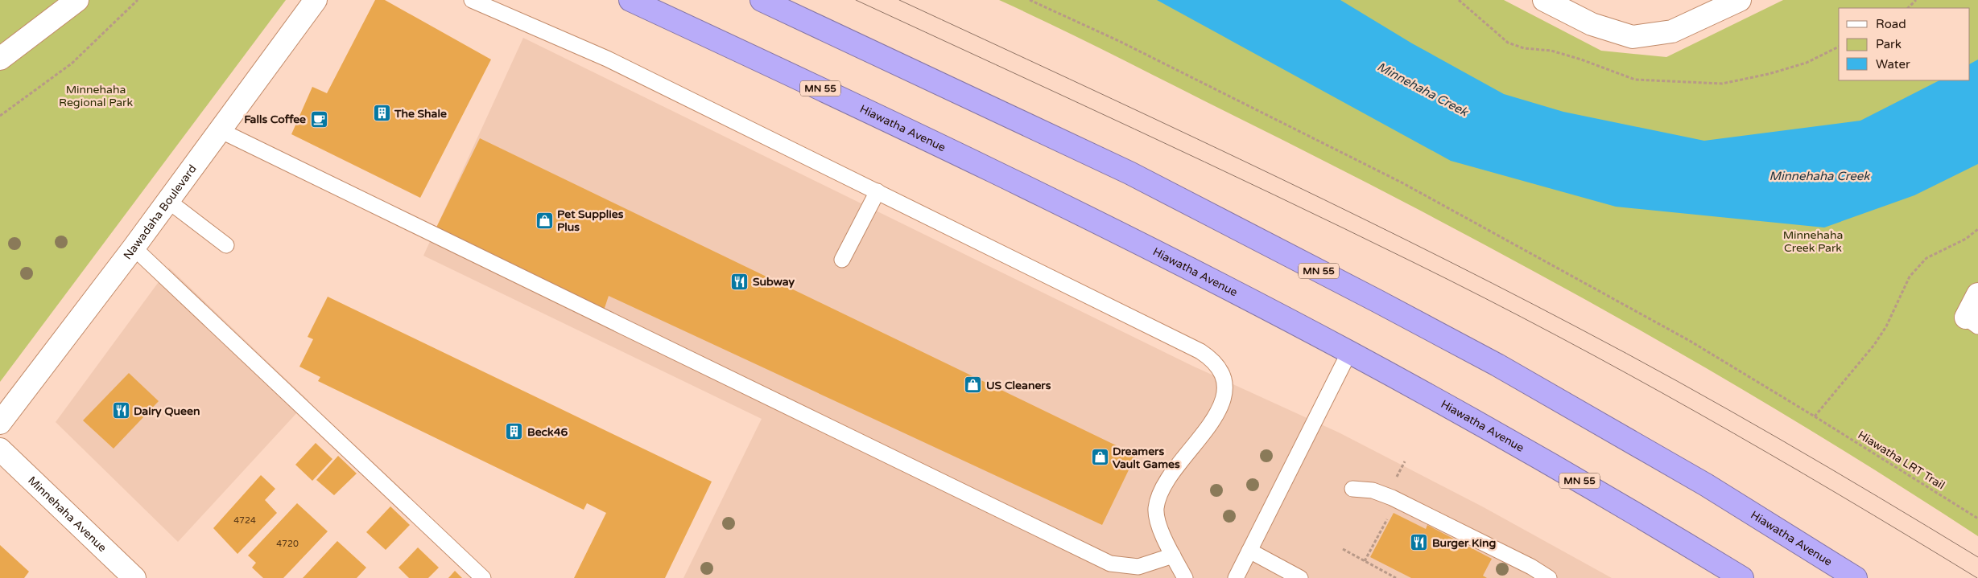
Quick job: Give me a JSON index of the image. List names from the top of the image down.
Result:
{
  "streets": {
    "highway": ["MN 55", "Hiawatha Avenue"],
    "street": ["Nawadaha Boulevard", "Minnehaha Avenue"],
    "path": ["Hiawatha LRT Trail"]
  },
  "water": ["Minnehaha Creek"],
  "parks": ["Minnehaha Regional Park", "Minnehaha Creek Park"],
  "places": {
    "building": ["The Shale", "Beck46"],
    "cafe": ["Falls Coffee"],
    "shop": ["Pet Supplies Plus", "US Cleaners", "Dreamers Vault Games"],
    "restaurant": ["Subway", "Dairy Queen", "Burger King"]
  },
  "house_numbers": ["4724", "4720"],
  "legend": ["Road", "Park", "Water"]
}
